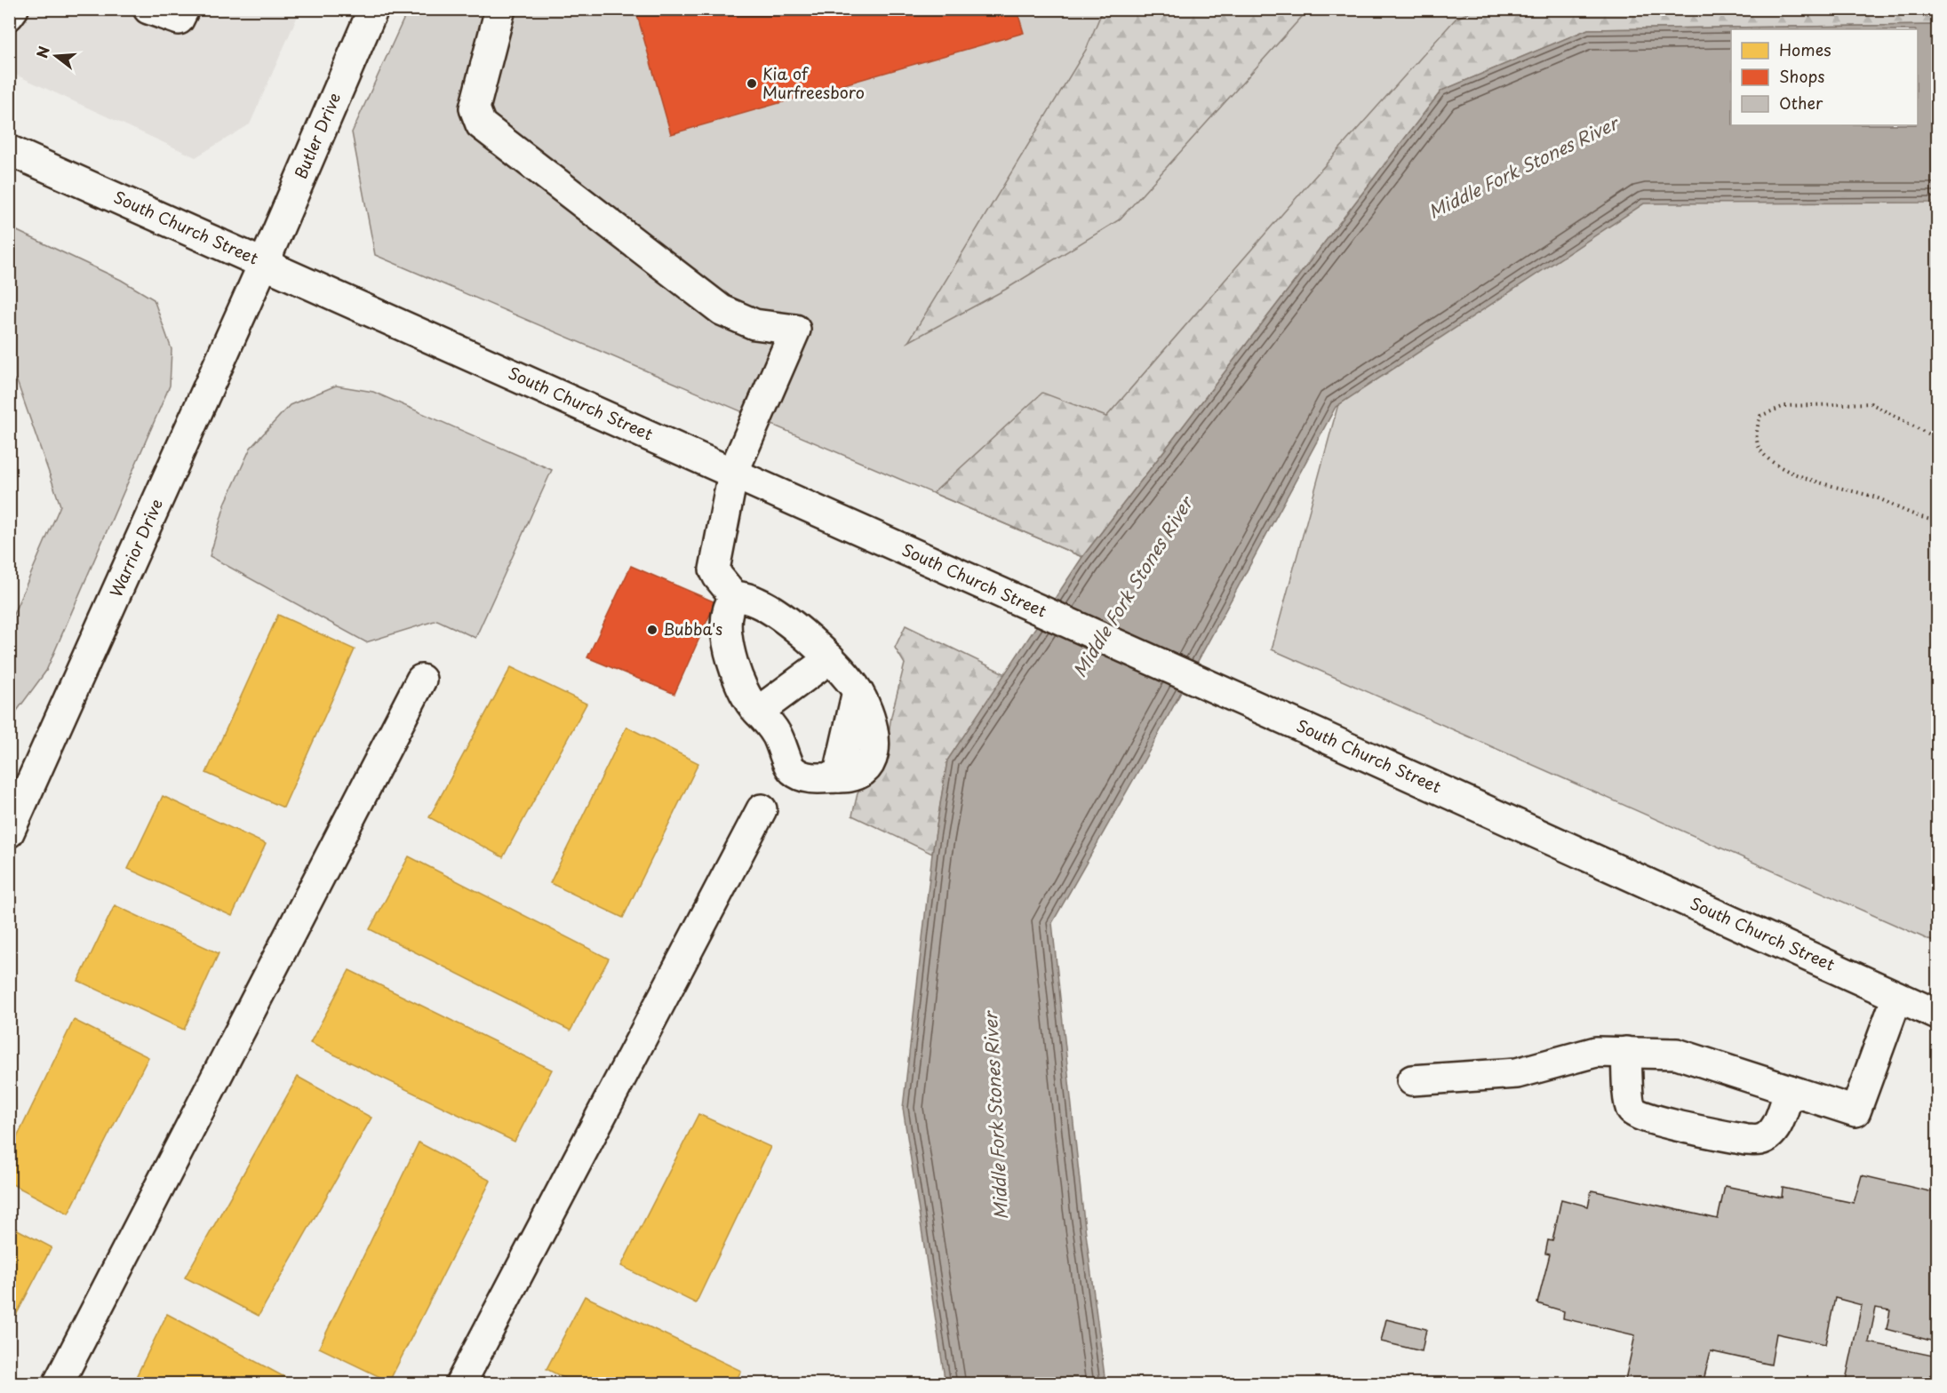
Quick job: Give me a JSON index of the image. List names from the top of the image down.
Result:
{
  "streets": {
    "main road": ["Butler Drive", "South Church Street", "Warrior Drive"]
  },
  "crossings": [
    ["Butler Drive", "South Church Street"],
    ["Butler Drive", "Warrior Drive"],
    ["South Church Street", "Warrior Drive"]
  ],
  "water": ["Middle Fork Stones River"],
  "places": ["Kia of Murfreesboro", "Bubba's"],
  "legend": ["Homes", "Shops", "Other"],
  "north": "left"
}
